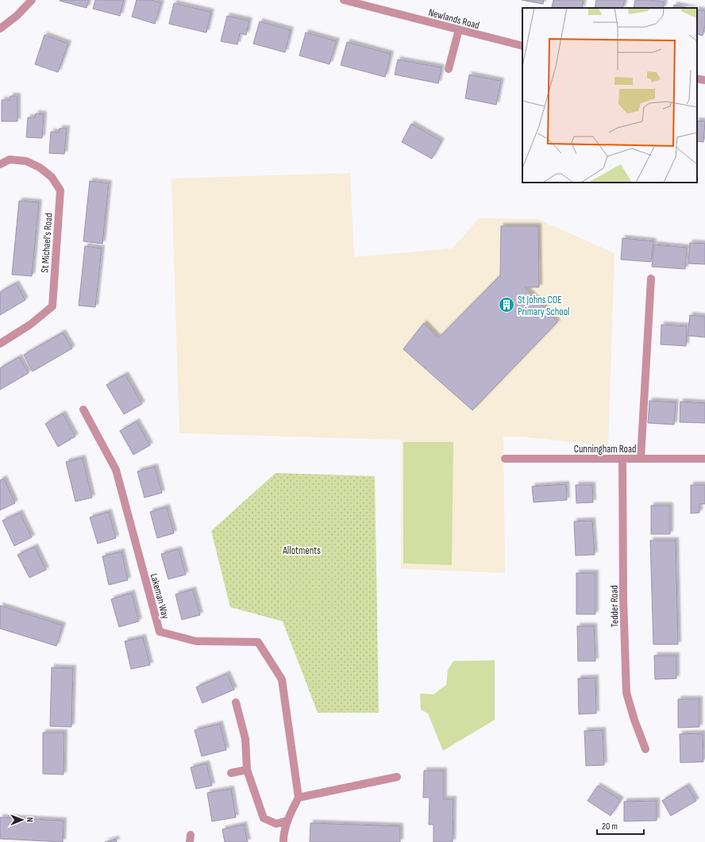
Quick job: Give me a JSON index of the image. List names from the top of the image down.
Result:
{
  "streets": {
    "street": [
      "Newlands Road",
      "St Michael's Road",
      "Cunningham Road",
      "Lakeman Way",
      "Tedder Road"
    ]
  },
  "crossings": [
    ["Cunningham Road", "Tedder Road"]
  ],
  "parks": ["Allotments"],
  "places": {
    "building": ["St Johns COE Primary School"]
  },
  "scale_bar": "20 m",
  "north": "right"
}
